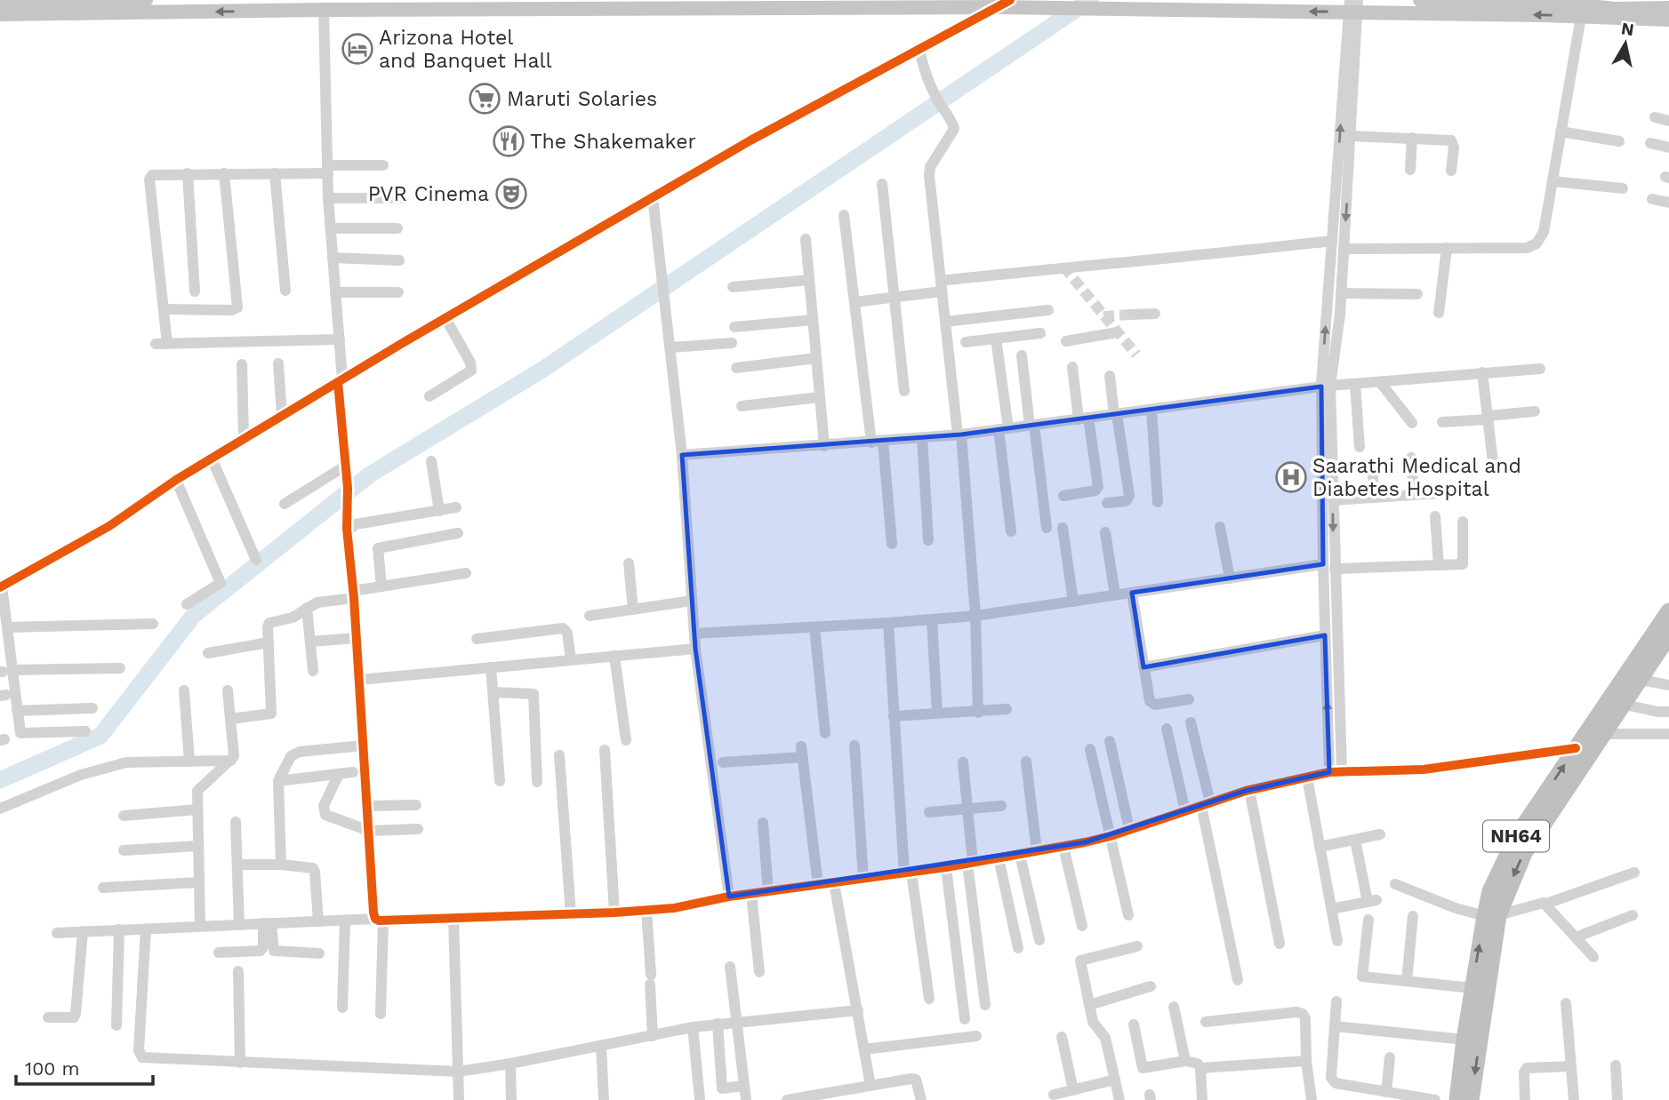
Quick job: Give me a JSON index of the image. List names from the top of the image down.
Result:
{
  "streets": {
    "highway": ["NH64"]
  },
  "places": {
    "hotel": ["Arizona Hotel and Banquet Hall"],
    "supermarket": ["Maruti Solaries"],
    "restaurant": ["The Shakemaker"],
    "theatre": ["PVR Cinema"],
    "hospital": ["Saarathi Medical and Diabetes Hospital"]
  },
  "scale_bar": "100 m",
  "north": "top"
}
